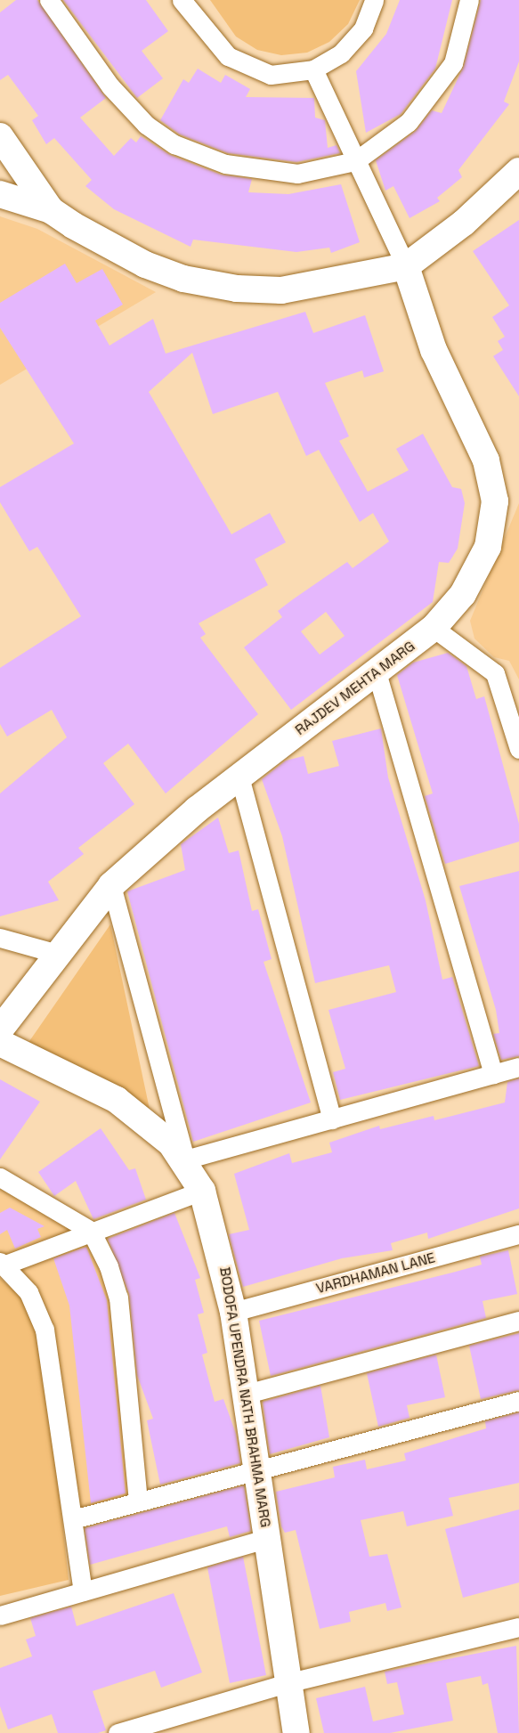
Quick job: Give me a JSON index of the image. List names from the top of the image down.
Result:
{
  "streets": {
    "street": ["RAJDEV MEHTA MARG", "VARDHAMAN LANE", "BODOFA UPENDRA NATH BRAHMA MARG"]
  },
  "crossings": [
    ["VARDHAMAN LANE", "BODOFA UPENDRA NATH BRAHMA MARG"]
  ]
}
